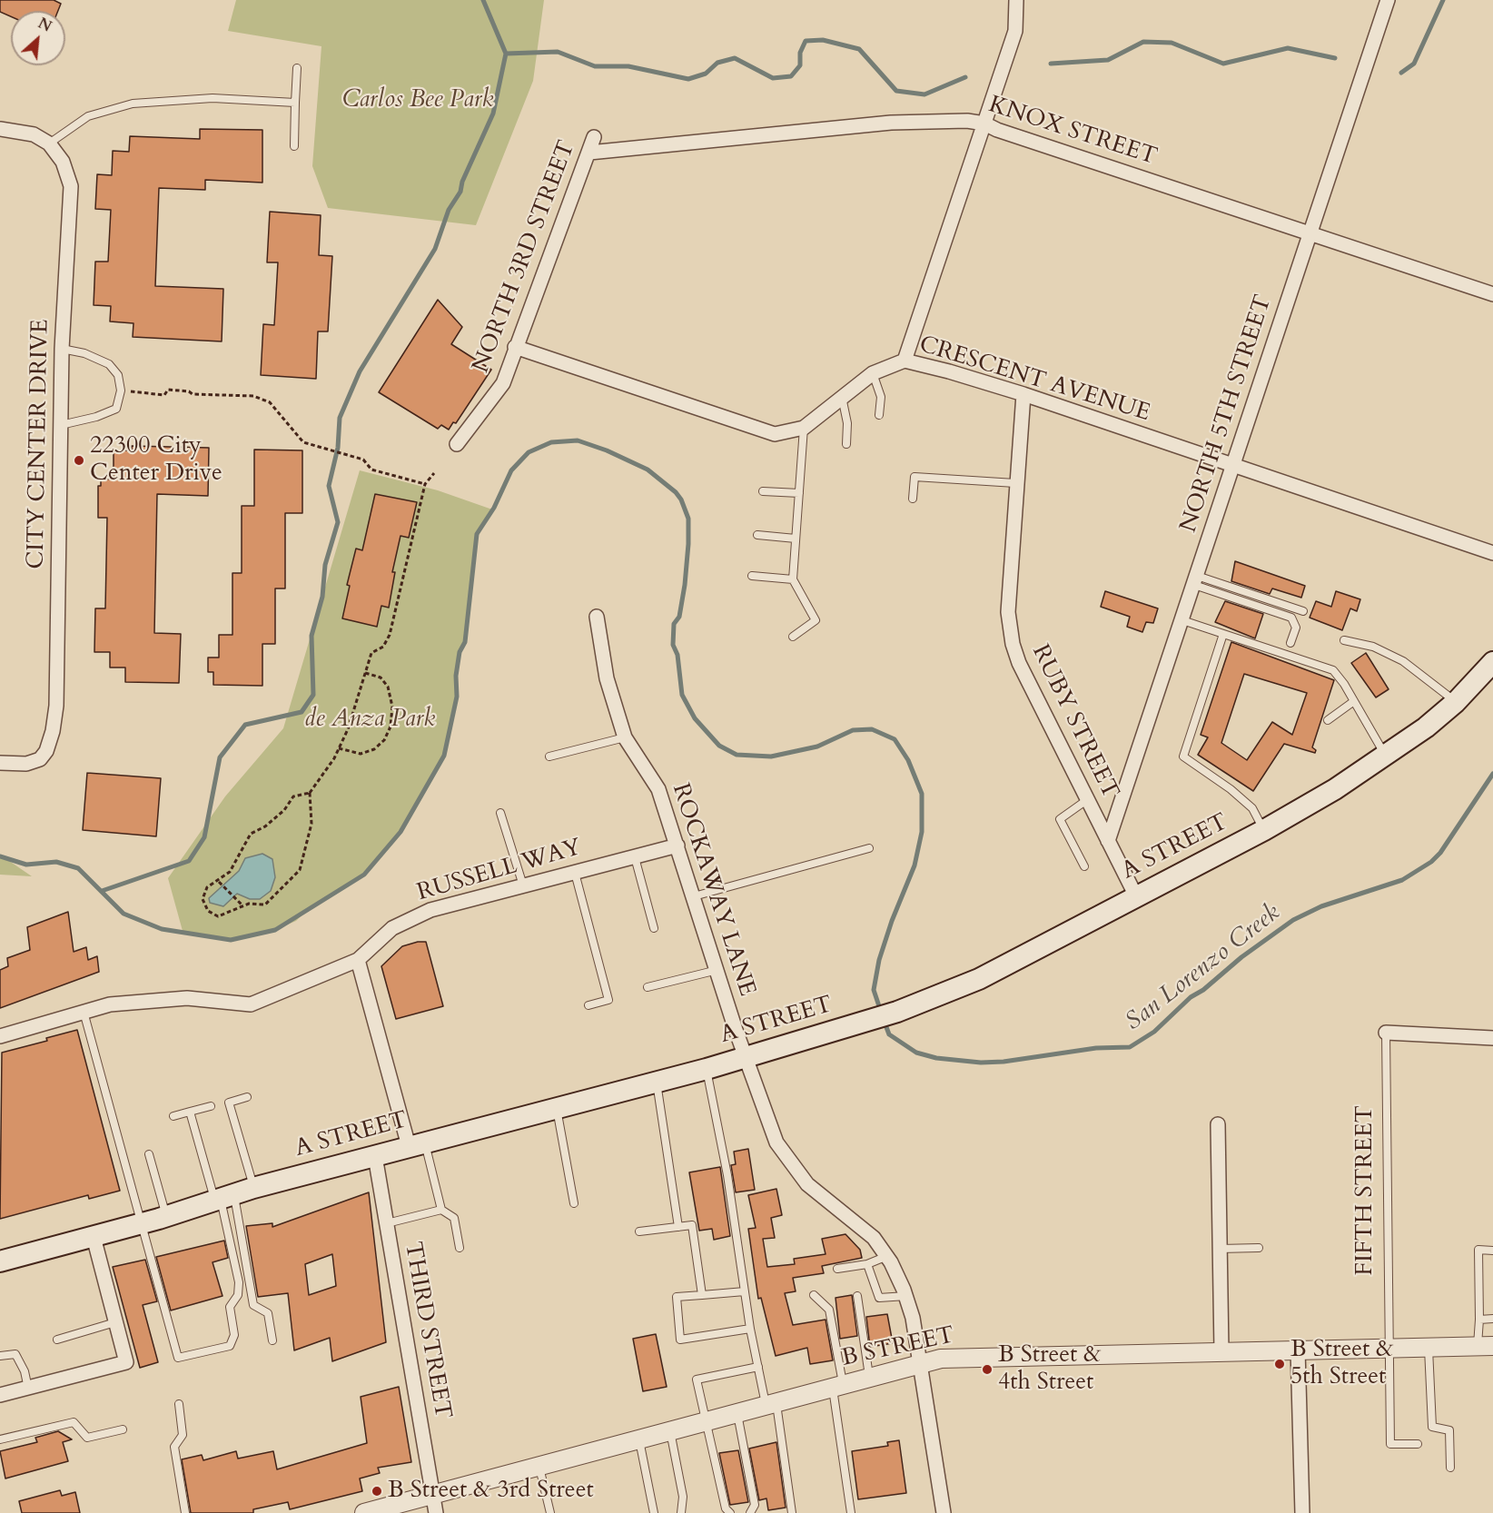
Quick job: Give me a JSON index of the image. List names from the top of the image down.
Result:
{
  "streets": {
    "main road": ["A STREET"],
    "street": [
      "KNOX STREET",
      "NORTH 3RD STREET",
      "CRESCENT AVENUE",
      "NORTH 5TH STREET",
      "CITY CENTER DRIVE",
      "RUBY STREET",
      "RUSSELL WAY",
      "ROCKAWAY LANE",
      "THIRD STREET",
      "B STREET"
    ],
    "lane": ["FIFTH STREET"]
  },
  "crossings": [
    ["KNOX STREET", "NORTH 3RD STREET"],
    ["KNOX STREET", "NORTH 5TH STREET"],
    ["NORTH 3RD STREET", "CRESCENT AVENUE"],
    ["CRESCENT AVENUE", "NORTH 5TH STREET"],
    ["CRESCENT AVENUE", "RUBY STREET"],
    ["NORTH 5TH STREET", "RUBY STREET"],
    ["RUBY STREET", "A STREET"],
    ["A STREET", "ROCKAWAY LANE"],
    ["A STREET", "THIRD STREET"],
    ["RUSSELL WAY", "ROCKAWAY LANE"],
    ["ROCKAWAY LANE", "B STREET"],
    ["FIFTH STREET", "B STREET"],
    ["THIRD STREET", "B STREET"]
  ],
  "water": ["San Lorenzo Creek"],
  "parks": ["Carlos Bee Park", "de Anza Park"],
  "places": [
    "22300 City Center Drive",
    "B Street & 5th Street",
    "B Street & 4th Street",
    "B Street & 3rd Street"
  ],
  "north": "top right"
}
